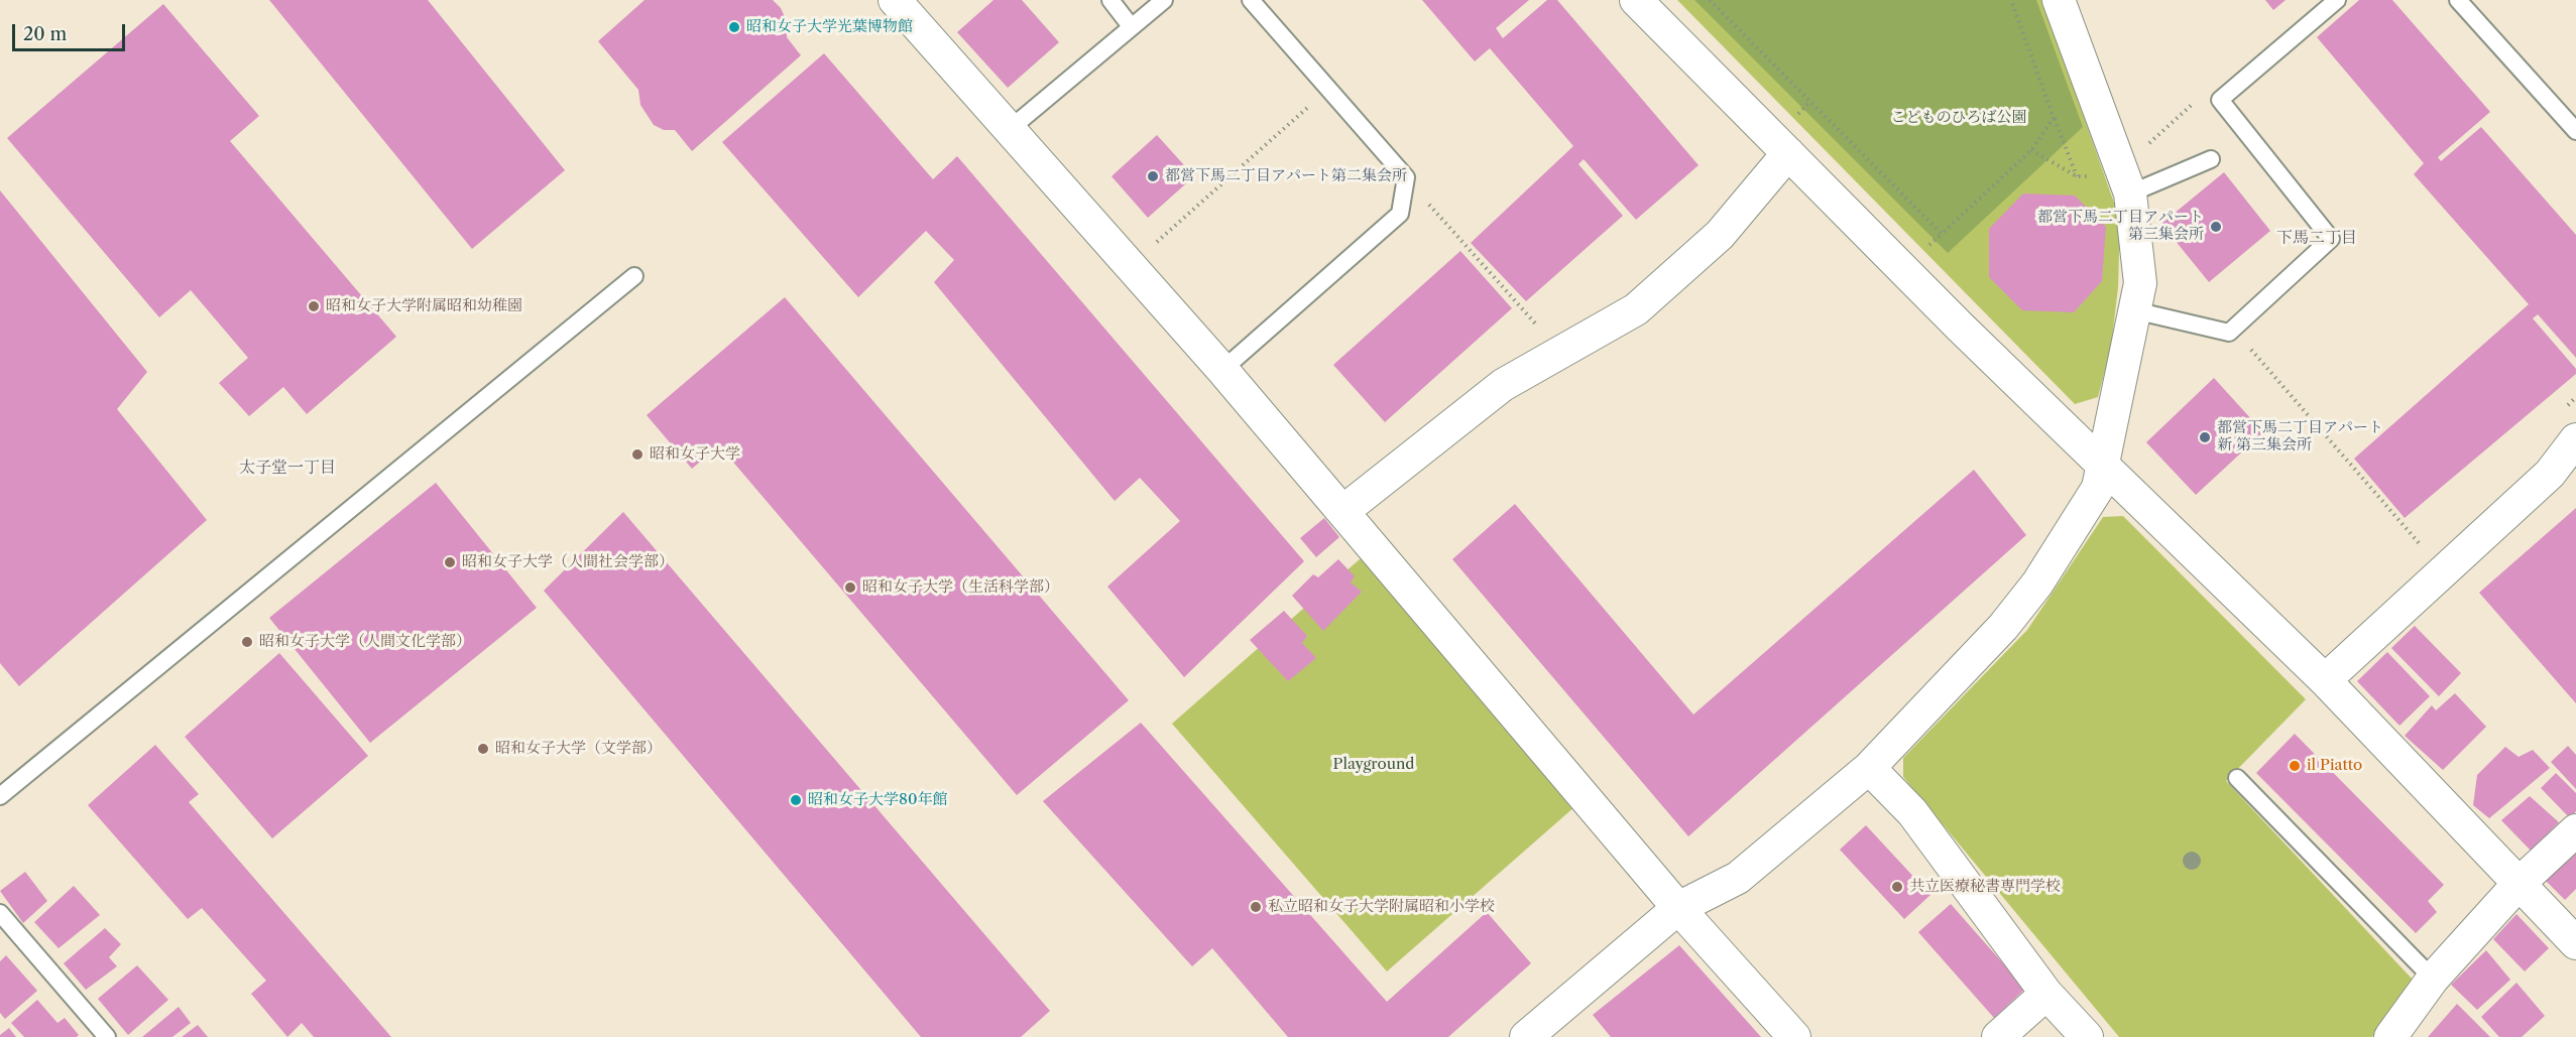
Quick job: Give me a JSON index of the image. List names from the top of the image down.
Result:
{
  "districts": ["下馬二丁目", "太子堂一丁目"],
  "parks": ["こどものひろば公園", "Playground"],
  "places": [
    "昭和女子大学光葉博物館",
    "都営下馬二丁目アパート第二集会所",
    "都営下馬二丁目アパート 第三集会所",
    "昭和女子大学附属昭和幼稚園",
    "都営下馬二丁目アパート 新 第三集会所",
    "昭和女子大学",
    "昭和女子大学（人間社会学部）",
    "昭和女子大学（生活科学部）",
    "昭和女子大学（人間文化学部）",
    "昭和女子大学（文学部）",
    "il Piatto",
    "昭和女子大学80年館",
    "共立医療秘書専門学校",
    "私立昭和女子大学附属昭和小学校"
  ],
  "scale_bar": "20 m"
}
